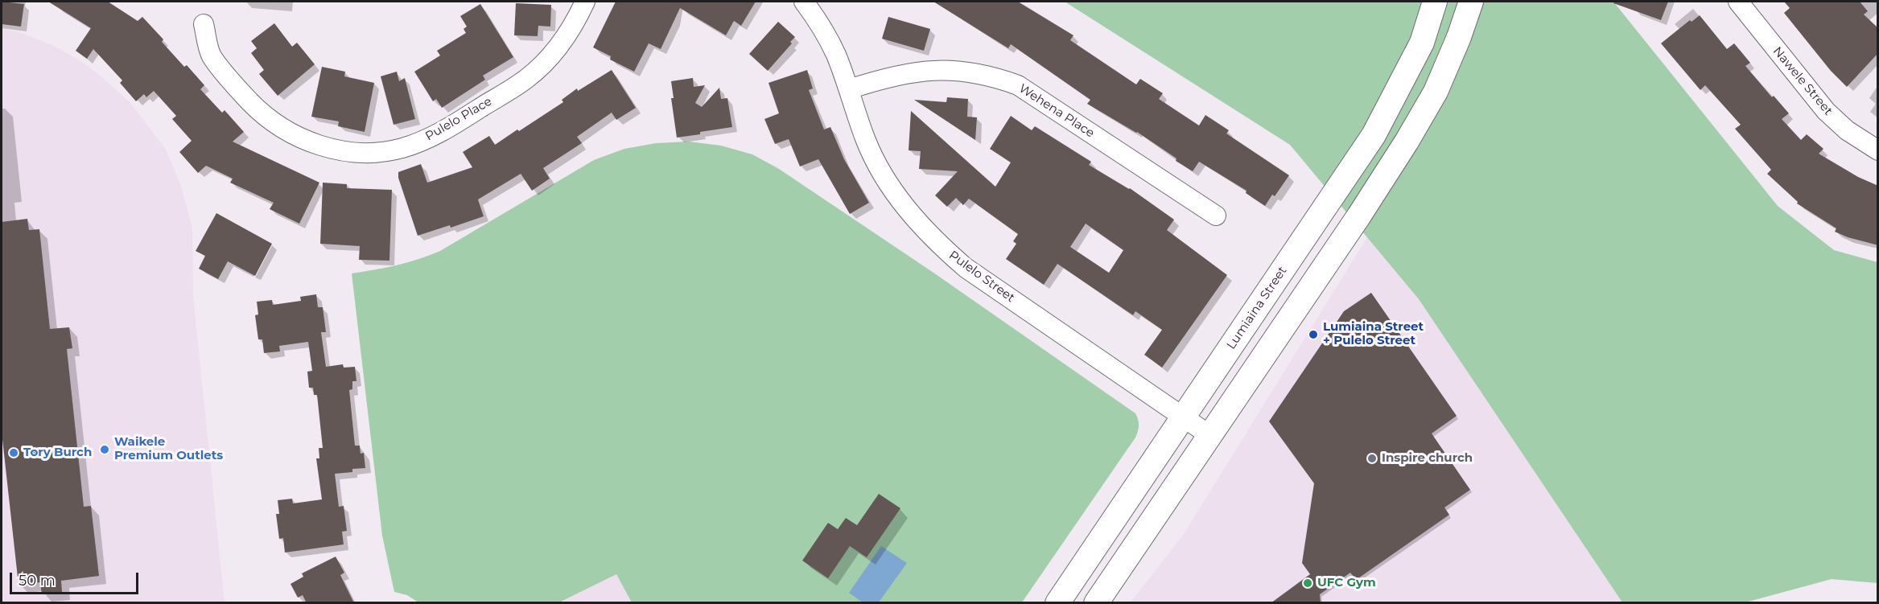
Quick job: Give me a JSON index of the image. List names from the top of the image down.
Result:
{
  "streets": {
    "main road": ["Lumiaina Street"],
    "street": [
      "Nawele Street",
      "Wehena Place",
      "Pulelo Place",
      "Pulelo Street"
    ]
  },
  "crossings": [
    ["Wehena Place", "Pulelo Street"],
    ["Pulelo Street", "Lumiaina Street"]
  ],
  "places": [
    "Lumiaina Street + Pulelo Street",
    "Waikele Premium Outlets",
    "Tory Burch",
    "Inspire church",
    "UFC Gym"
  ],
  "scale_bar": "50 m"
}
